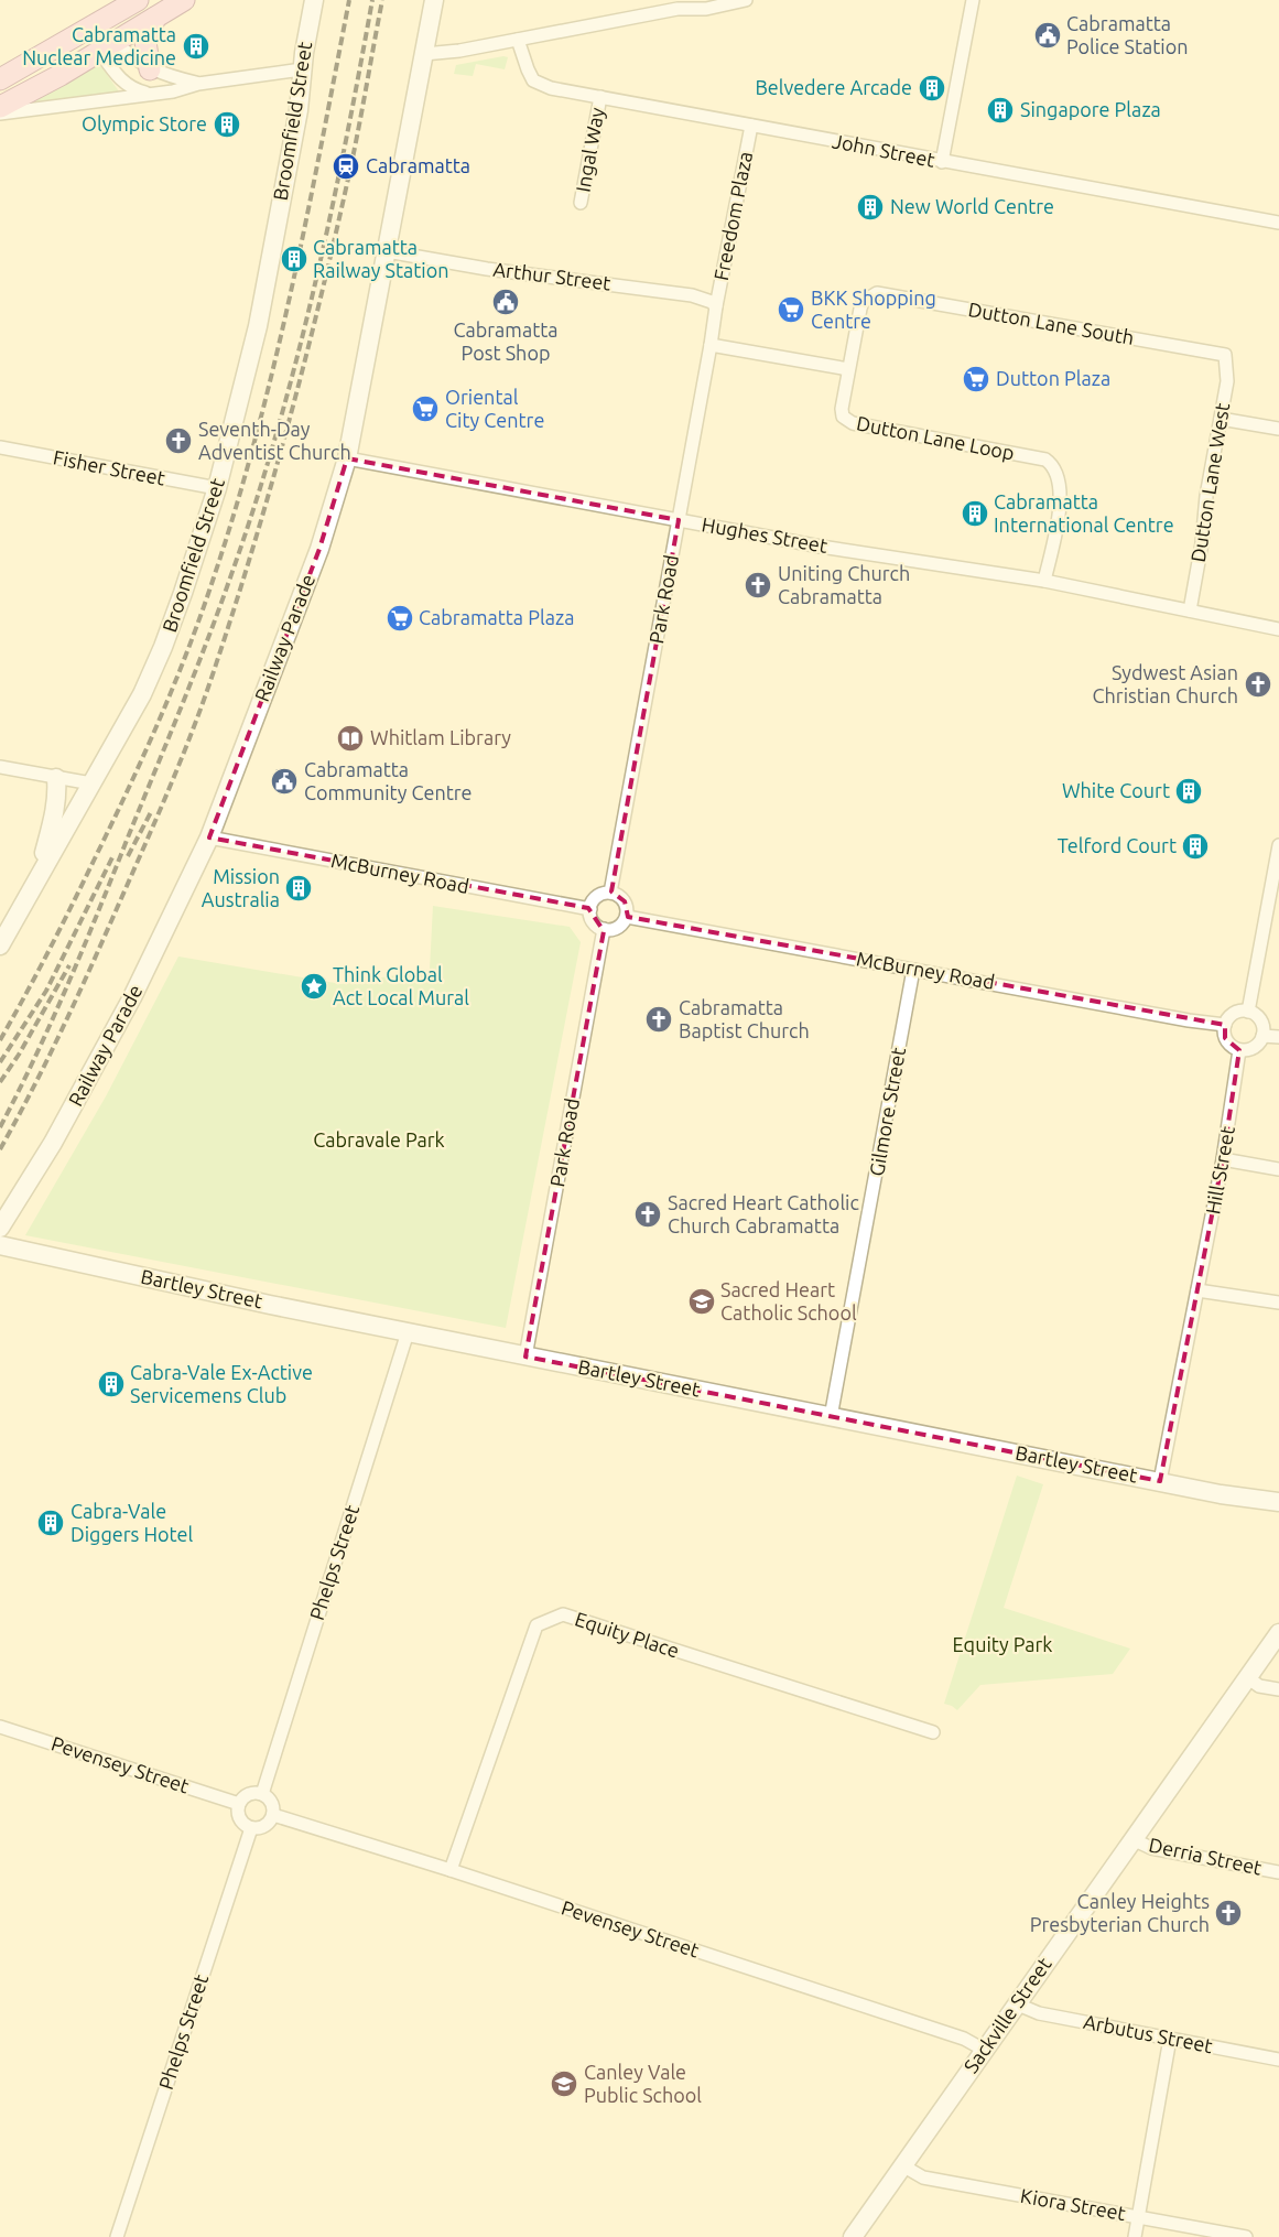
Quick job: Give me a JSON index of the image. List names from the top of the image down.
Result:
{
  "streets": {
    "main road": [
      "Broomfield Street",
      "Railway Parade",
      "Bartley Street",
      "Sackville Street"
    ],
    "street": [
      "Ingal Way",
      "John Street",
      "Freedom Plaza",
      "Arthur Street",
      "Dutton Lane South",
      "Dutton Lane Loop",
      "Fisher Street",
      "Dutton Lane West",
      "Hughes Street",
      "Park Road",
      "McBurney Road",
      "Gilmore Street",
      "Hill Street",
      "Phelps Street",
      "Equity Place",
      "Pevensey Street",
      "Derria Street",
      "Arbutus Street",
      "Kiora Street"
    ]
  },
  "crossings": [
    ["Broomfield Street", "Fisher Street"],
    ["Ingal Way", "John Street"],
    ["John Street", "Freedom Plaza"],
    ["Freedom Plaza", "Arthur Street"],
    ["Freedom Plaza", "Park Road"],
    ["Arthur Street", "Park Road"],
    ["Arthur Street", "Railway Parade"],
    ["Dutton Lane South", "Dutton Lane Loop"],
    ["Dutton Lane South", "Dutton Lane West"],
    ["Dutton Lane Loop", "Hughes Street"],
    ["Dutton Lane West", "Hughes Street"],
    ["Hughes Street", "Park Road"],
    ["Hughes Street", "Railway Parade"],
    ["Park Road", "McBurney Road"],
    ["Park Road", "Bartley Street"],
    ["Railway Parade", "McBurney Road"],
    ["McBurney Road", "Gilmore Street"],
    ["McBurney Road", "Hill Street"],
    ["Gilmore Street", "Bartley Street"],
    ["Hill Street", "Bartley Street"],
    ["Bartley Street", "Phelps Street"],
    ["Phelps Street", "Pevensey Street"],
    ["Equity Place", "Pevensey Street"],
    ["Pevensey Street", "Sackville Street"],
    ["Derria Street", "Sackville Street"],
    ["Sackville Street", "Arbutus Street"],
    ["Sackville Street", "Kiora Street"]
  ],
  "parks": ["Cabravale Park", "Equity Park"],
  "places": {
    "public building": ["Cabramatta Police Station", "Cabramatta Post Shop", "Cabramatta Community Centre"],
    "building": [
      "Cabramatta Nuclear Medicine",
      "Belvedere Arcade",
      "Singapore Plaza",
      "Olympic Store",
      "New World Centre",
      "Cabramatta Railway Station",
      "Cabramatta International Centre",
      "White Court",
      "Telford Court",
      "Mission Australia",
      "Cabra-Vale Ex-Active Servicemens Club",
      "Cabra-Vale Diggers Hotel"
    ],
    "station": ["Cabramatta"],
    "supermarket": [
      "BKK Shopping Centre",
      "Dutton Plaza",
      "Oriental City Centre",
      "Cabramatta Plaza"
    ],
    "church": [
      "Seventh-Day Adventist Church",
      "Uniting Church Cabramatta",
      "Sydwest Asian Christian Church",
      "Cabramatta Baptist Church",
      "Sacred Heart Catholic Church Cabramatta",
      "Canley Heights Presbyterian Church"
    ],
    "library": ["Whitlam Library"],
    "place": ["Think Global Act Local Mural"],
    "school or university": ["Sacred Heart Catholic School", "Canley Vale Public School"]
  }
}
